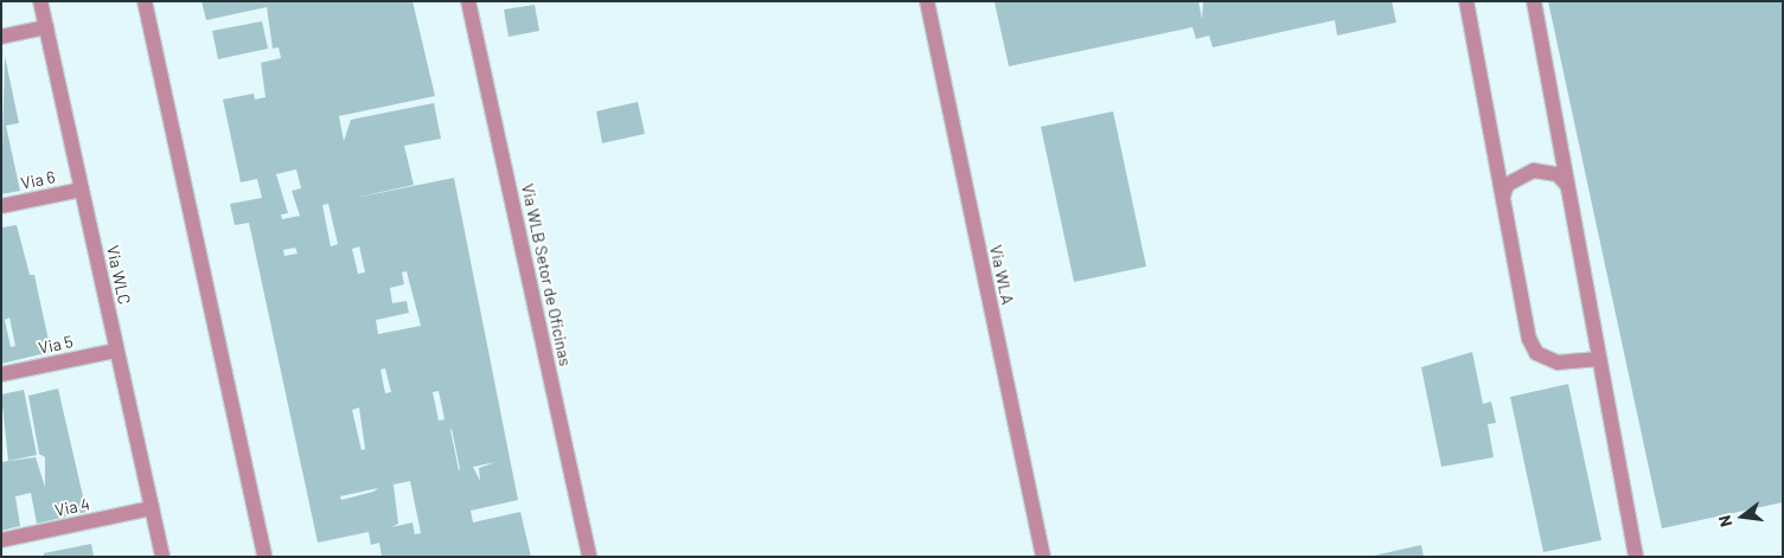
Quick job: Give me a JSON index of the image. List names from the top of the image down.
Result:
{
  "streets": {
    "street": [
      "Via 6",
      "Via WLC",
      "Via WLB Setor de Oficinas",
      "Via WLA",
      "Via 5",
      "Via 4"
    ]
  },
  "crossings": [
    ["Via 6", "Via WLC"],
    ["Via WLC", "Via 5"],
    ["Via WLC", "Via 4"]
  ],
  "north": "left"
}
